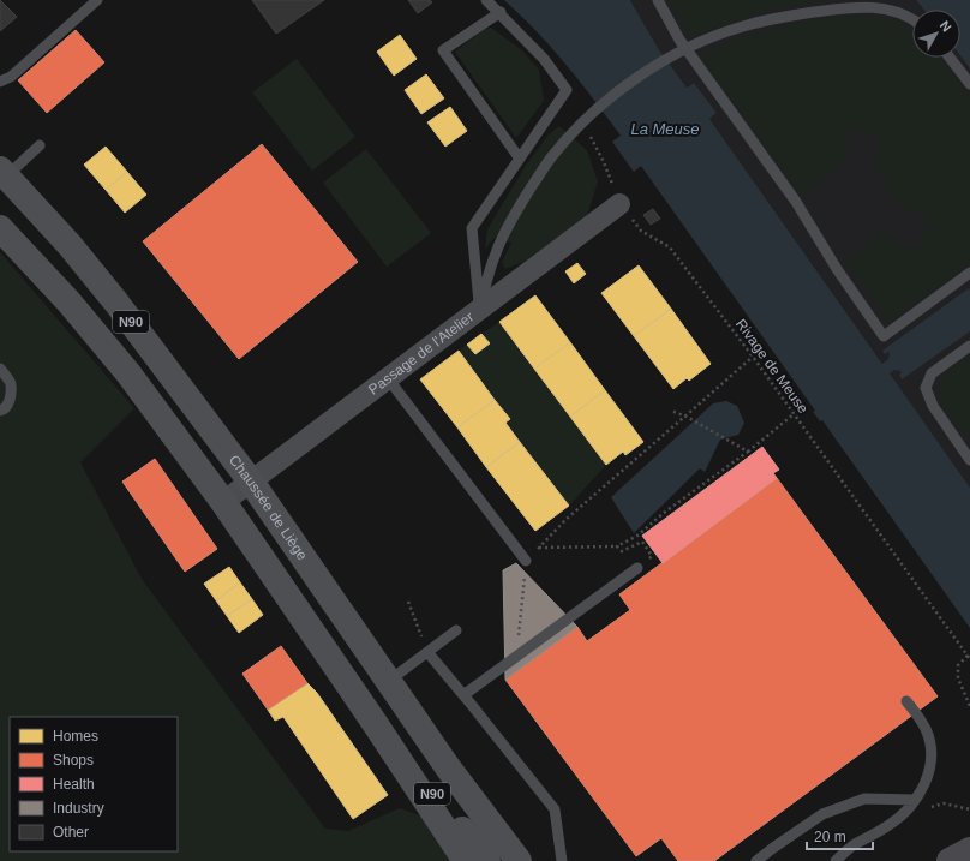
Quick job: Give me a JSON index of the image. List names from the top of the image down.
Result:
{
  "streets": {
    "main road": ["N90", "Chaussée de Liège"],
    "street": ["Passage de l'Atelier"],
    "path": ["Rivage de Meuse"]
  },
  "crossings": [
    ["N90", "Passage de l'Atelier"],
    ["Passage de l'Atelier", "Rivage de Meuse"],
    ["Passage de l'Atelier", "Chaussée de Liège"]
  ],
  "water": ["La Meuse"],
  "legend": [
    "Homes",
    "Shops",
    "Health",
    "Industry",
    "Other"
  ],
  "scale_bar": "20 m",
  "north": "top right"
}
